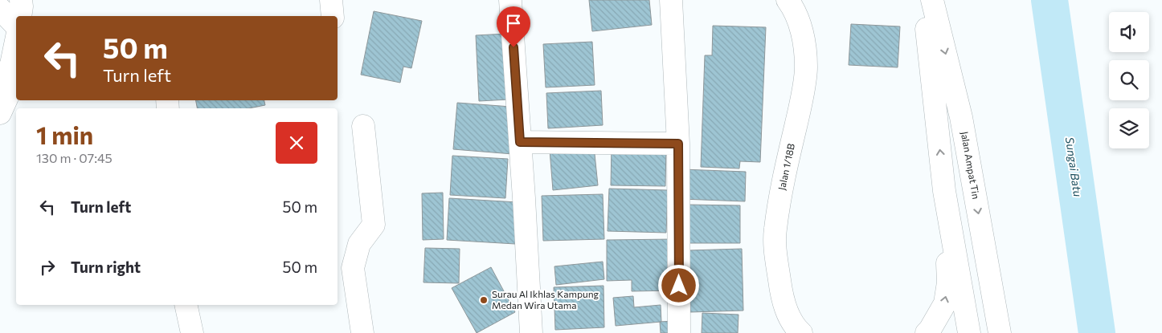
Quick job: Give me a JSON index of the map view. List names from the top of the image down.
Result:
{
  "streets": {
    "street": ["Jalan Ampat Tin", "Jalan 1/18B"]
  },
  "water": ["Sungai Batu"],
  "places": ["Surau Al Ikhlas Kampung Medan Wira Utama"],
  "page": {
    "turn": ["50 m", "Turn left"],
    "heading": ["1 min", "130 m · 07:45"],
    "list": [
      {
        "name": "Turn left",
        "value": "50 m"
      },
      {
        "name": "Turn right",
        "value": "50 m"
      }
    ]
  }
}
